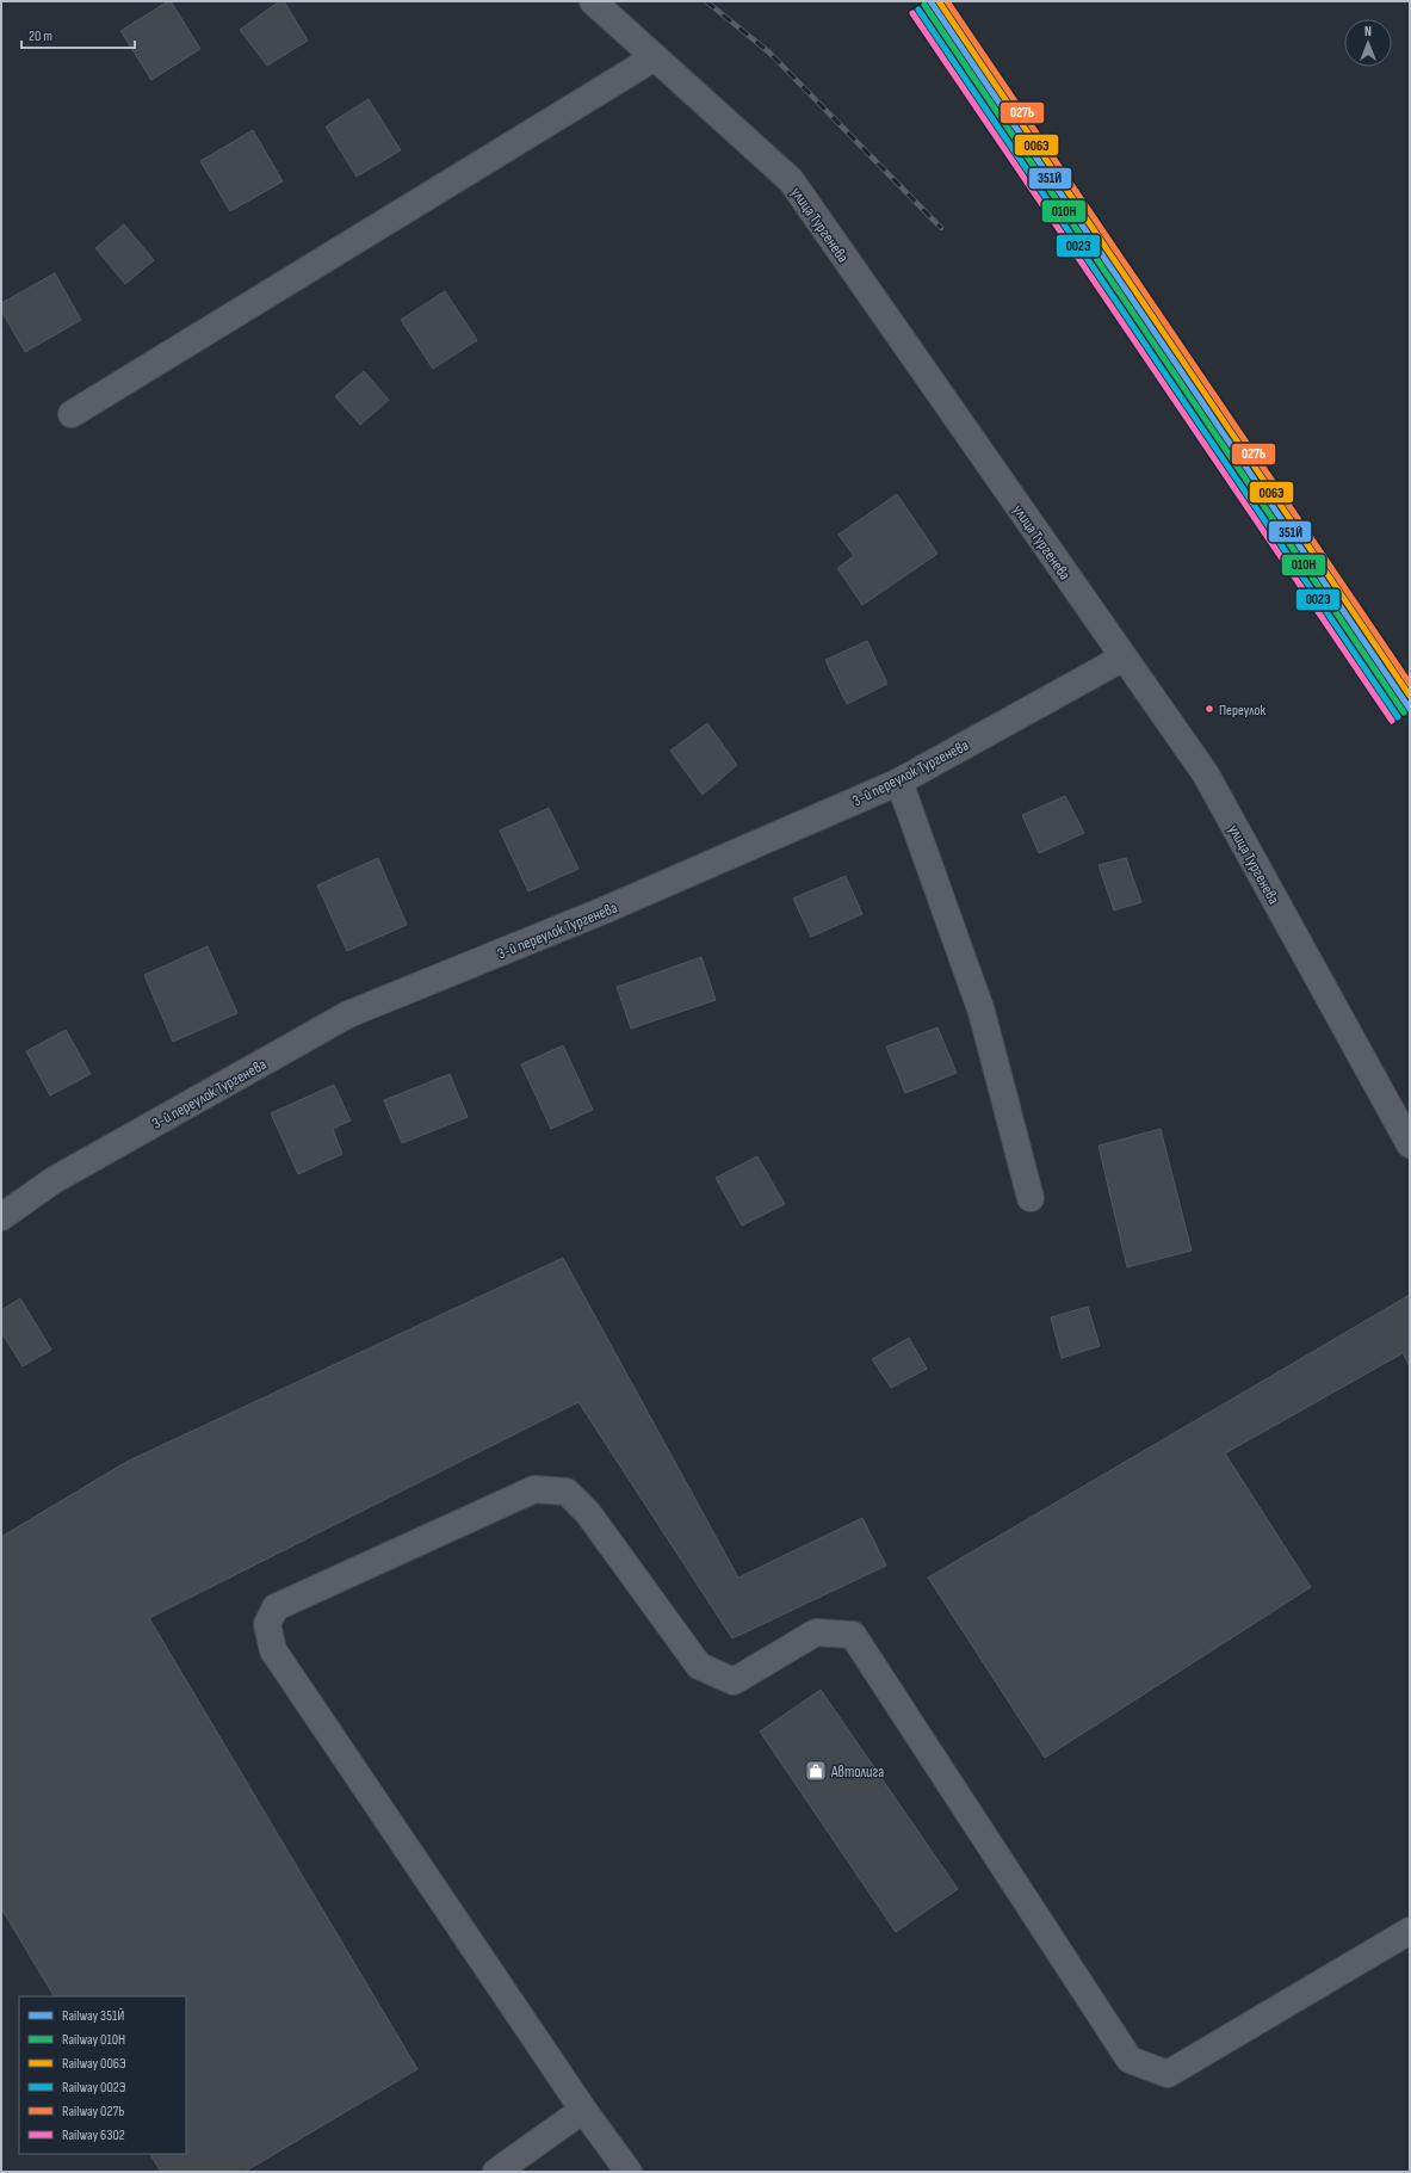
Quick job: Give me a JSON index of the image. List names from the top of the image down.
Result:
{
  "streets": {
    "street": ["улица Тургенева", "3-й переулок Тургенева"]
  },
  "crossings": [
    ["улица Тургенева", "3-й переулок Тургенева"]
  ],
  "places": {
    "other": ["Переулок"],
    "shop": ["Автолига"]
  },
  "lines": [
    "rail line 351Й",
    "rail line 006Э",
    "rail line 027Ь",
    "rail line 010Н",
    "rail line 002Э",
    "rail line 6302"
  ],
  "legend": [
    "Railway 351Й",
    "Railway 010Н",
    "Railway 006Э",
    "Railway 002Э",
    "Railway 027Ь",
    "Railway 6302"
  ],
  "scale_bar": "20 m",
  "north": "top"
}
